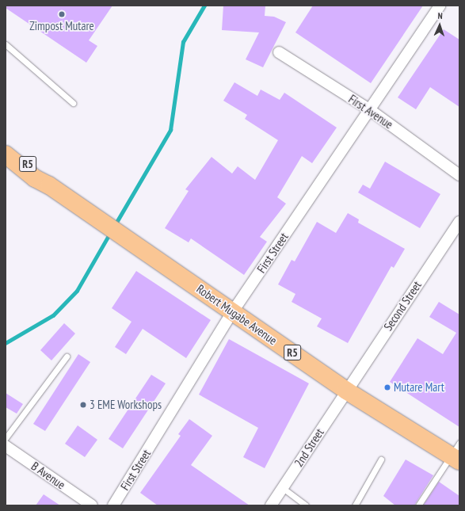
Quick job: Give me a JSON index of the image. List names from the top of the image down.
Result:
{
  "streets": {
    "highway": ["R5", "Robert Mugabe Avenue"],
    "street": [
      "First Avenue",
      "First Street",
      "Second Street",
      "2nd Street",
      "B Avenue"
    ]
  },
  "crossings": [
    ["First Avenue", "First Street"],
    ["First Street", "Robert Mugabe Avenue"],
    ["Second Street", "Robert Mugabe Avenue"],
    ["Second Street", "2nd Street"],
    ["Robert Mugabe Avenue", "2nd Street"]
  ],
  "places": ["Zimpost Mutare", "Mutare Mart", "3 EME Workshops"],
  "north": "top"
}
